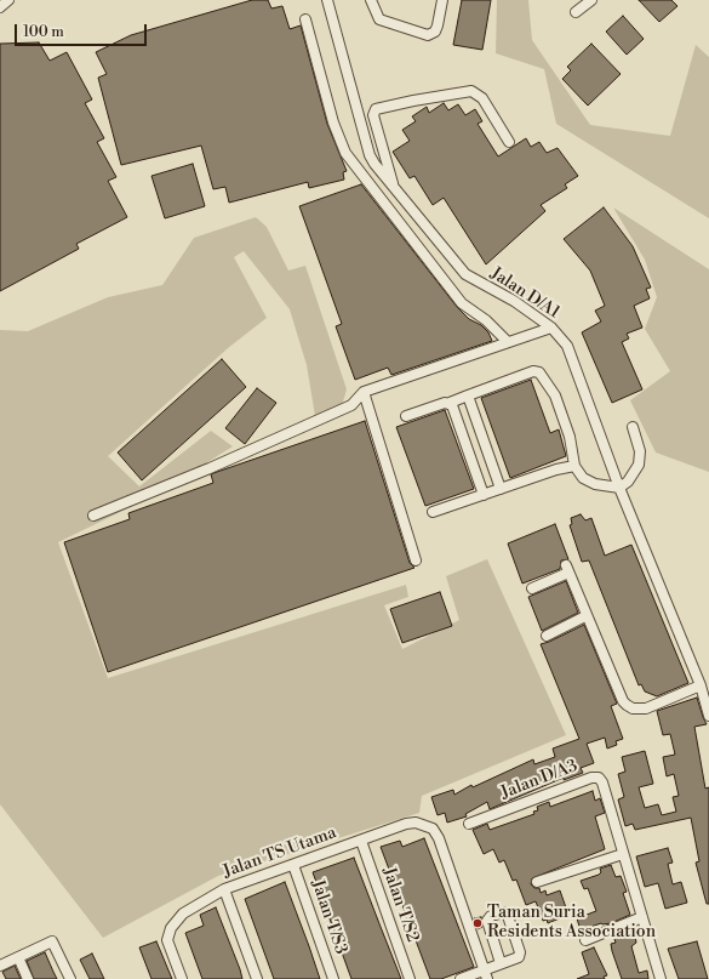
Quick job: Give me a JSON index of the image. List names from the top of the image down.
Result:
{
  "streets": {
    "street": [
      "Jalan D/A1",
      "Jalan D/A3",
      "Jalan TS Utama",
      "Jalan T/S2",
      "Jalan T/S3"
    ]
  },
  "crossings": [
    ["Jalan TS Utama", "Jalan T/S2"],
    ["Jalan TS Utama", "Jalan T/S3"]
  ],
  "places": ["Taman Suria Residents Association"],
  "scale_bar": "100 m"
}
